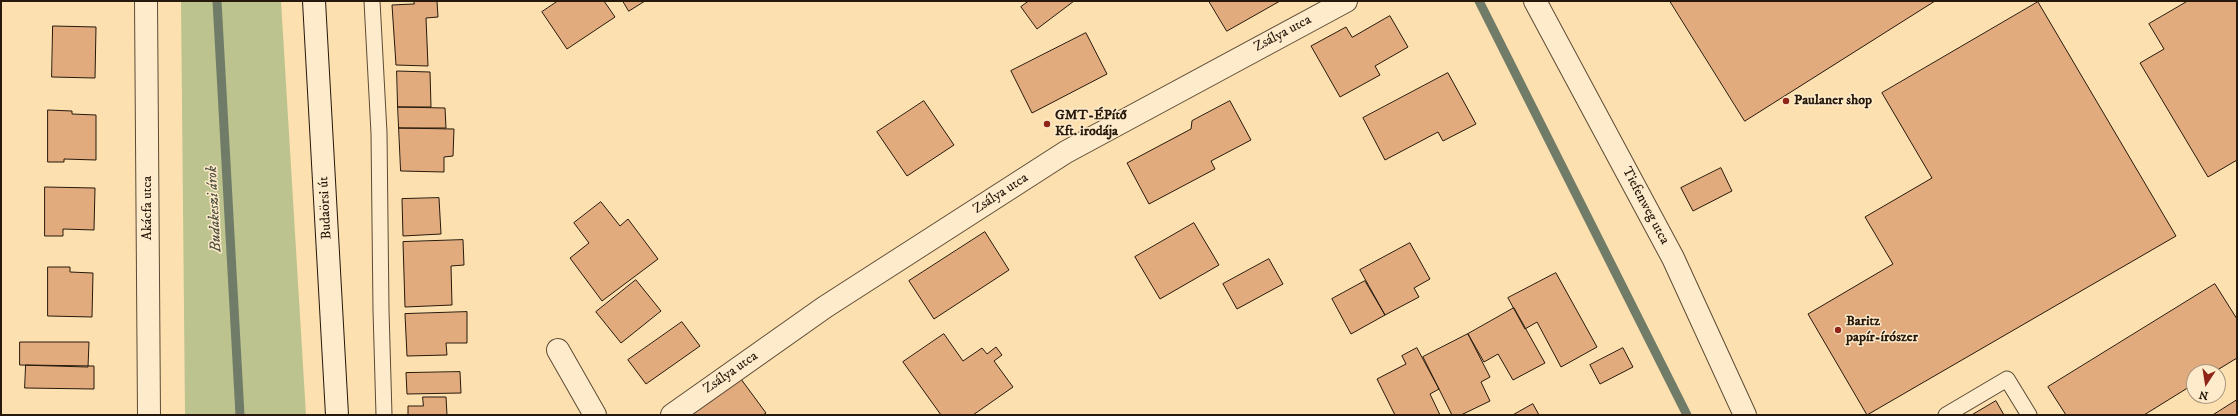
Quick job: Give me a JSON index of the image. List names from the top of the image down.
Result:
{
  "streets": {
    "street": [
      "Zsálya utca",
      "Tiefenweg utca",
      "Akácfa utca",
      "Budaörsi út"
    ]
  },
  "water": ["Budakeszi árok"],
  "places": ["Paulaner shop", "GMT-ÉPítő Kft. irodája", "Baritz papír-írószer"],
  "north": "bottom"
}
